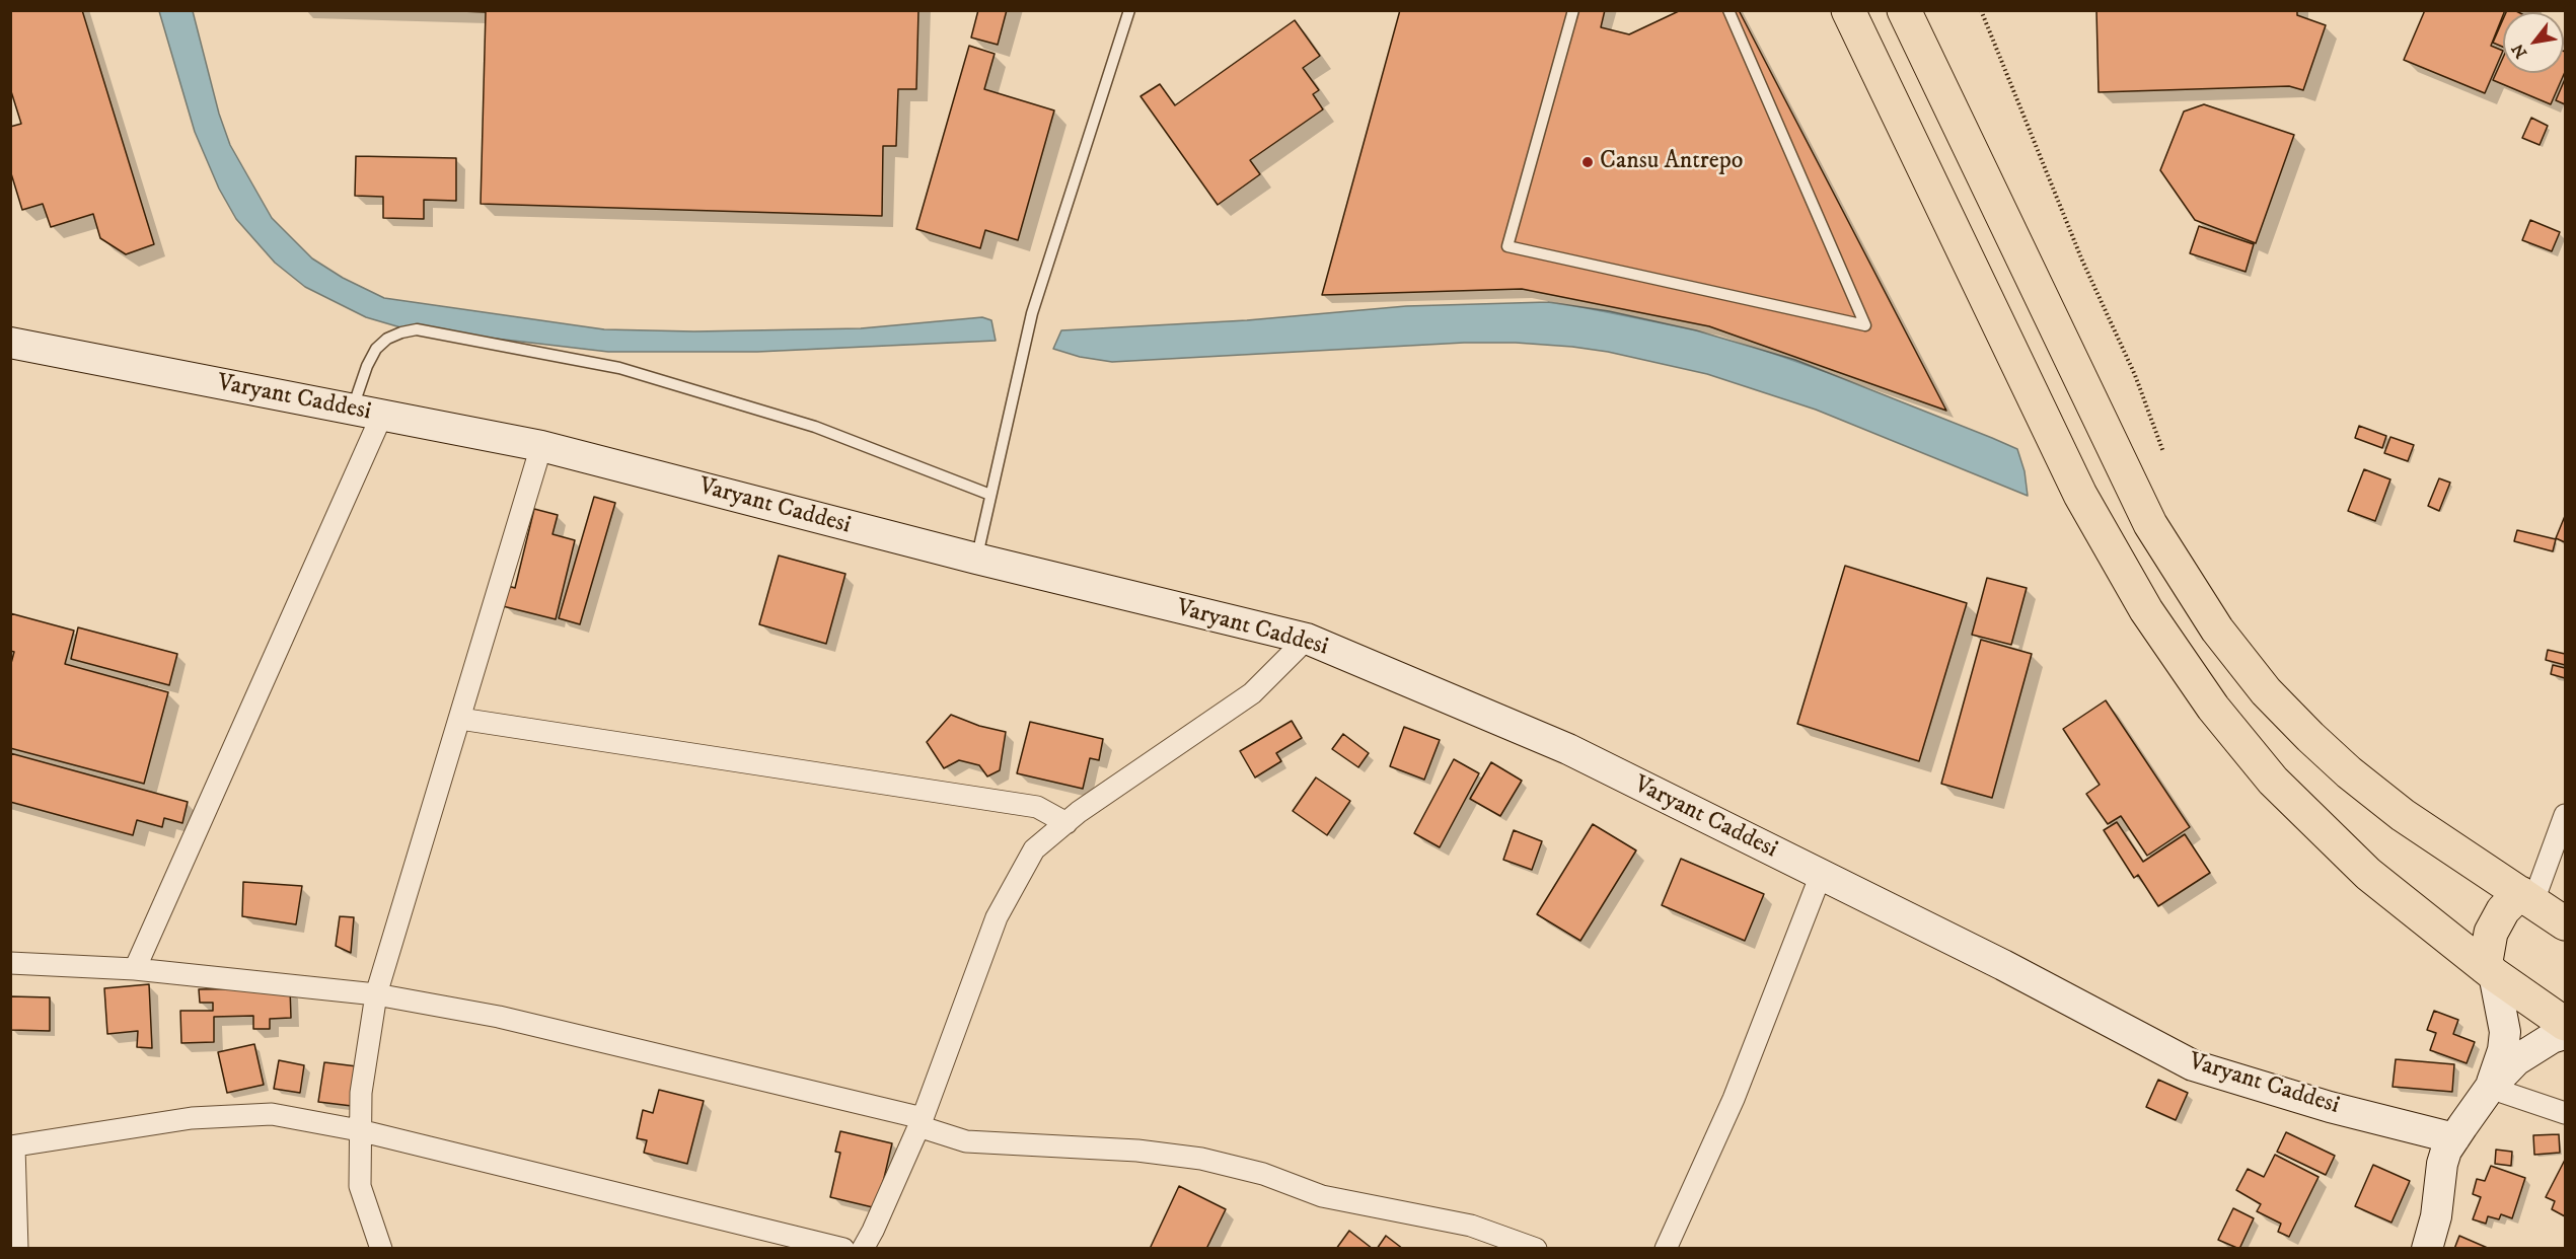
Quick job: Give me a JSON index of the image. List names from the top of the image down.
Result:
{
  "streets": {
    "street": ["Varyant Caddesi"]
  },
  "places": ["Cansu Antrepo"],
  "north": "bottom left"
}
